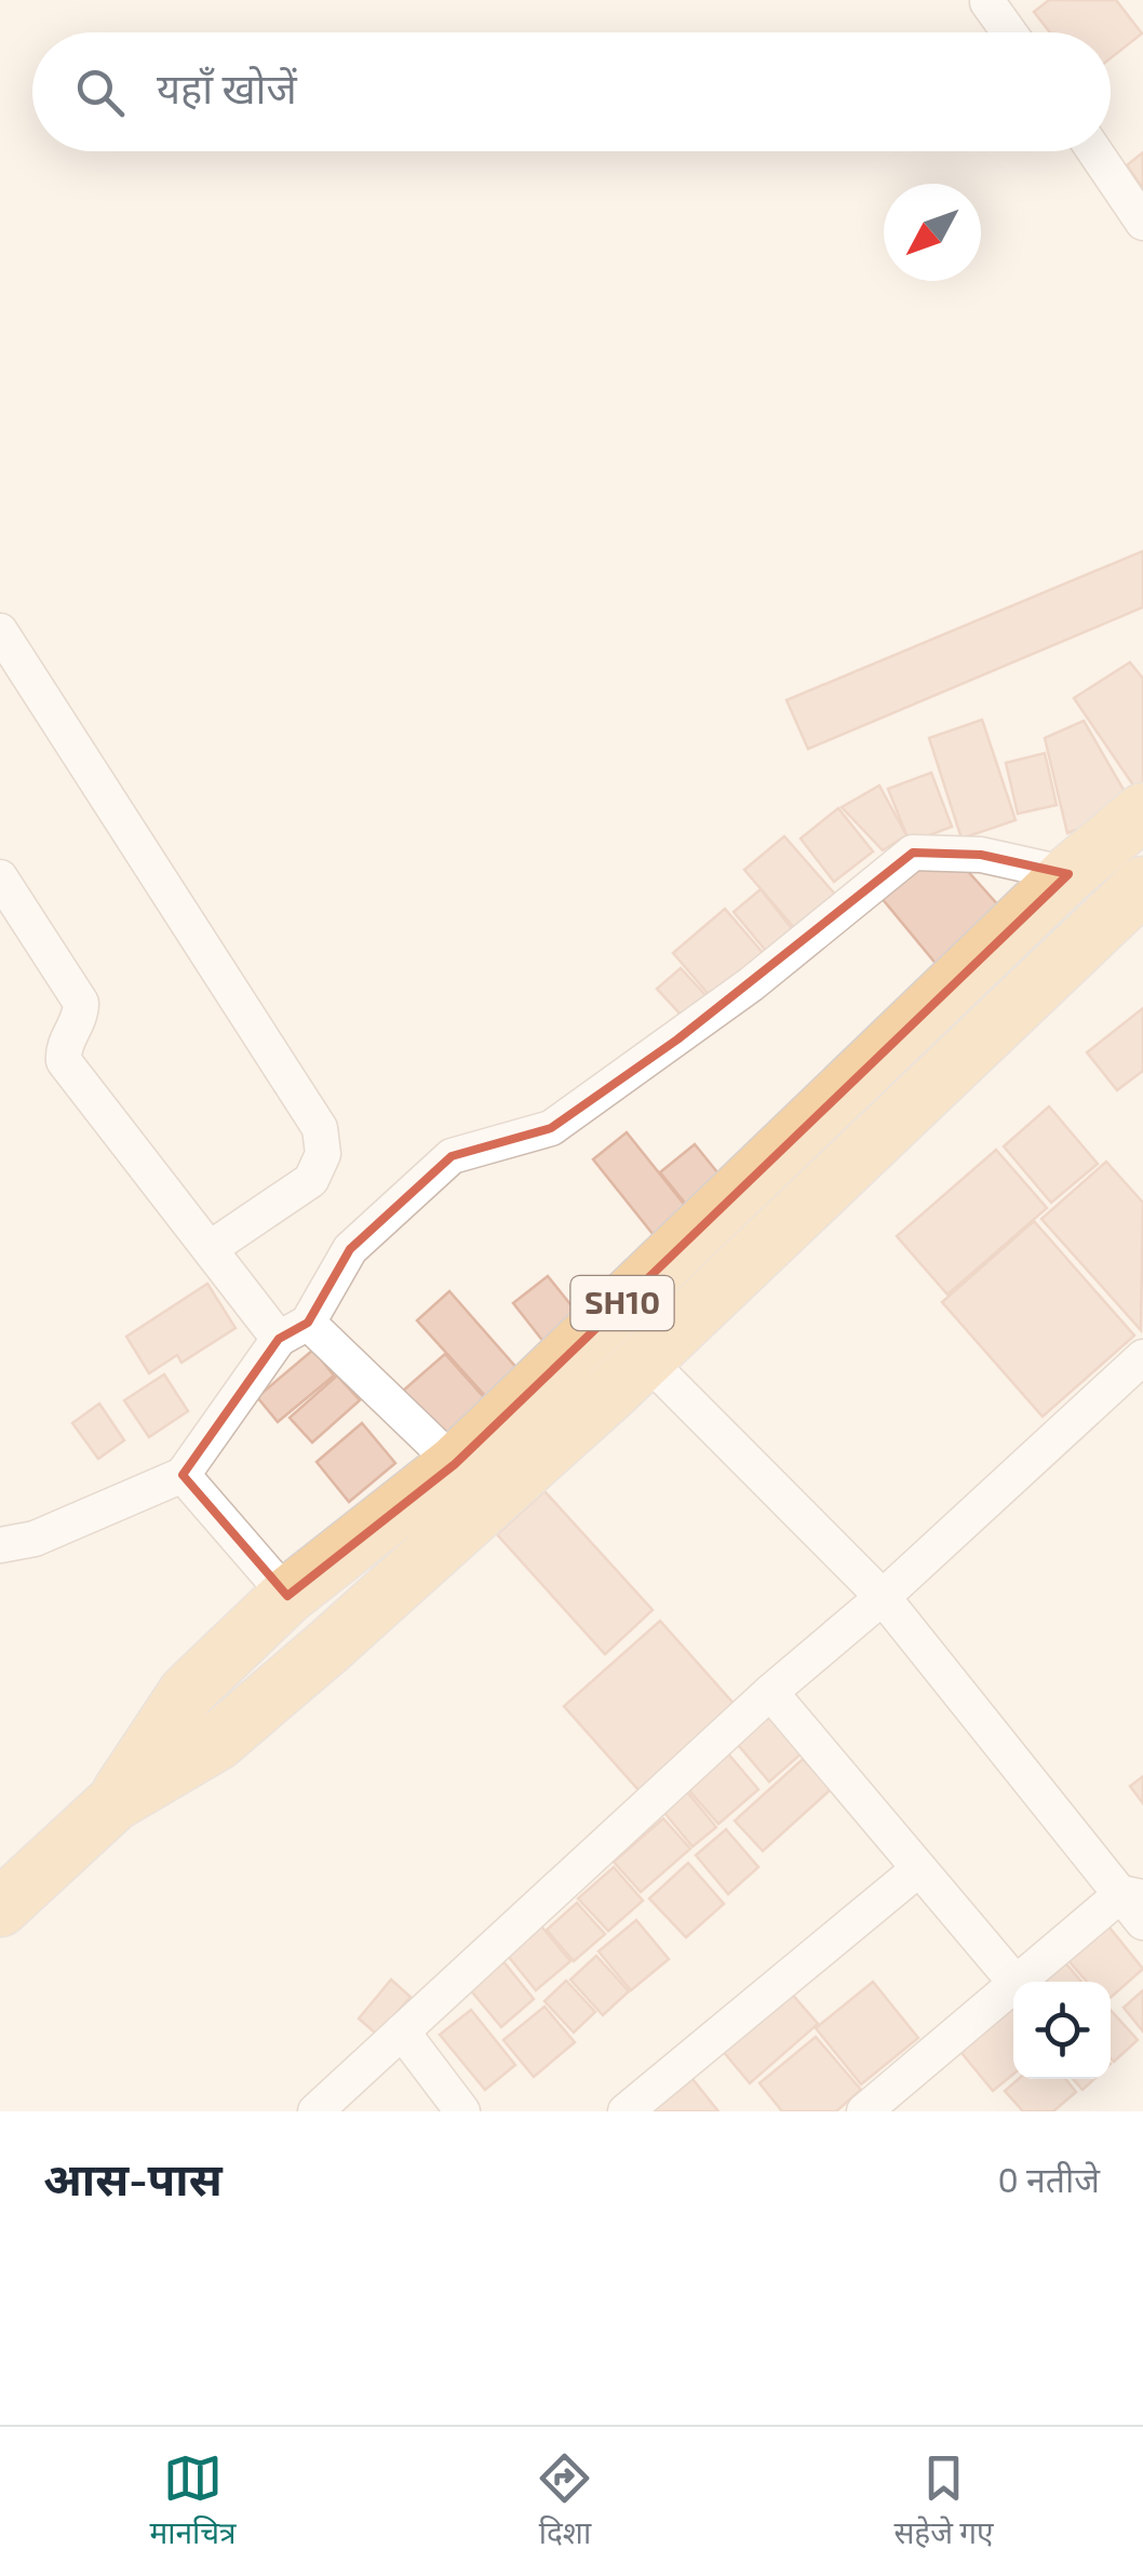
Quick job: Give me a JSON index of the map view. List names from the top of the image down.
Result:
{
  "streets": {
    "main road": ["SH10"]
  },
  "north": "bottom left",
  "page": {
    "search": "यहाँ खोजें",
    "heading": ["आस-पास", "0 नतीजे"],
    "nav": ["मानचित्र", "दिशा", "सहेजे गए"]
  }
}
